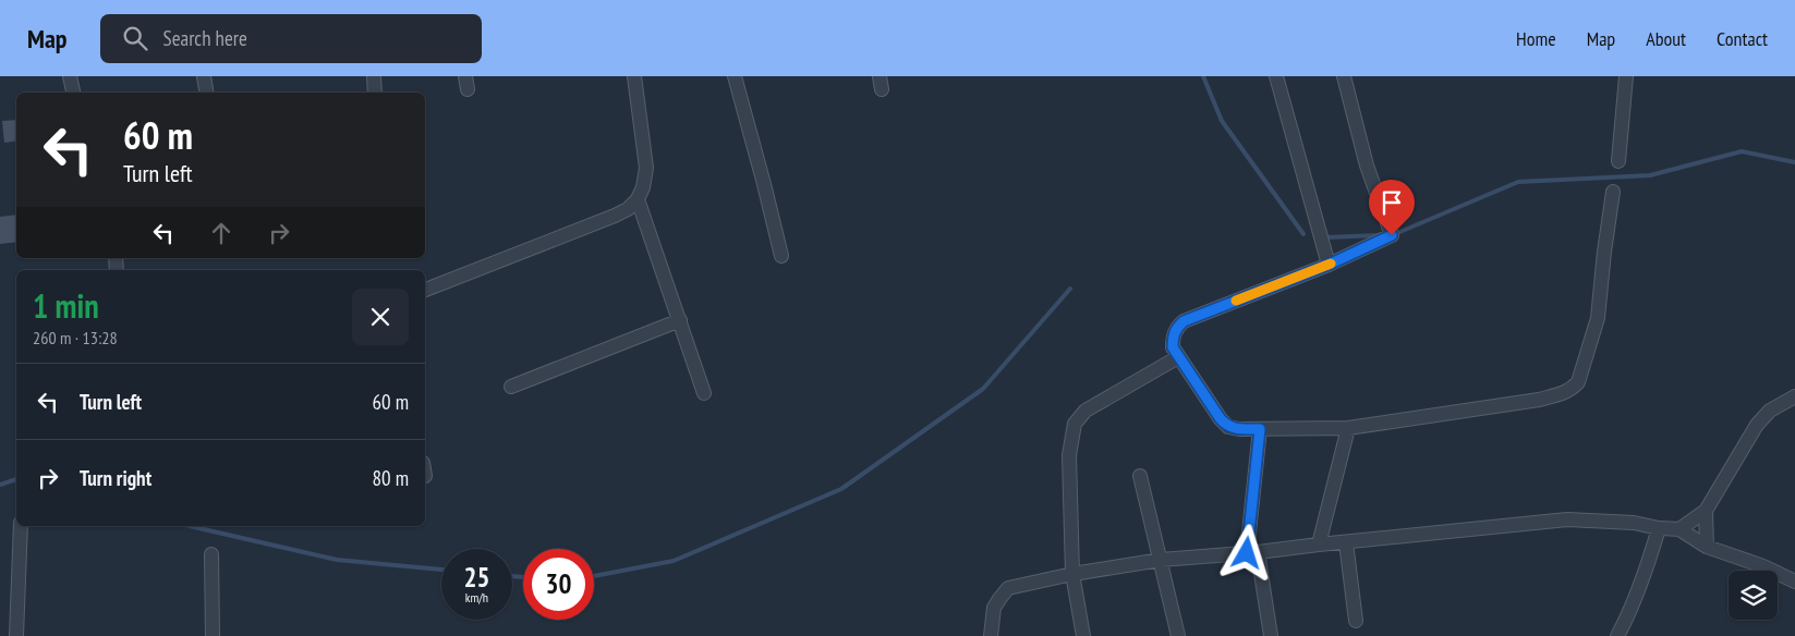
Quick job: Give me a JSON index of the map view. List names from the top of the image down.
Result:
{
  "page": {
    "header": "Map",
    "search": "Search here",
    "nav": [
      "Home",
      "Map",
      "About",
      "Contact"
    ],
    "turn": ["60 m", "Turn left"],
    "heading": ["1 min", "260 m · 13:28"],
    "list": [
      {
        "name": "Turn left",
        "value": "60 m"
      },
      {
        "name": "Turn right",
        "value": "80 m"
      }
    ],
    "speed": "25 km/h",
    "limit": "30"
  }
}
